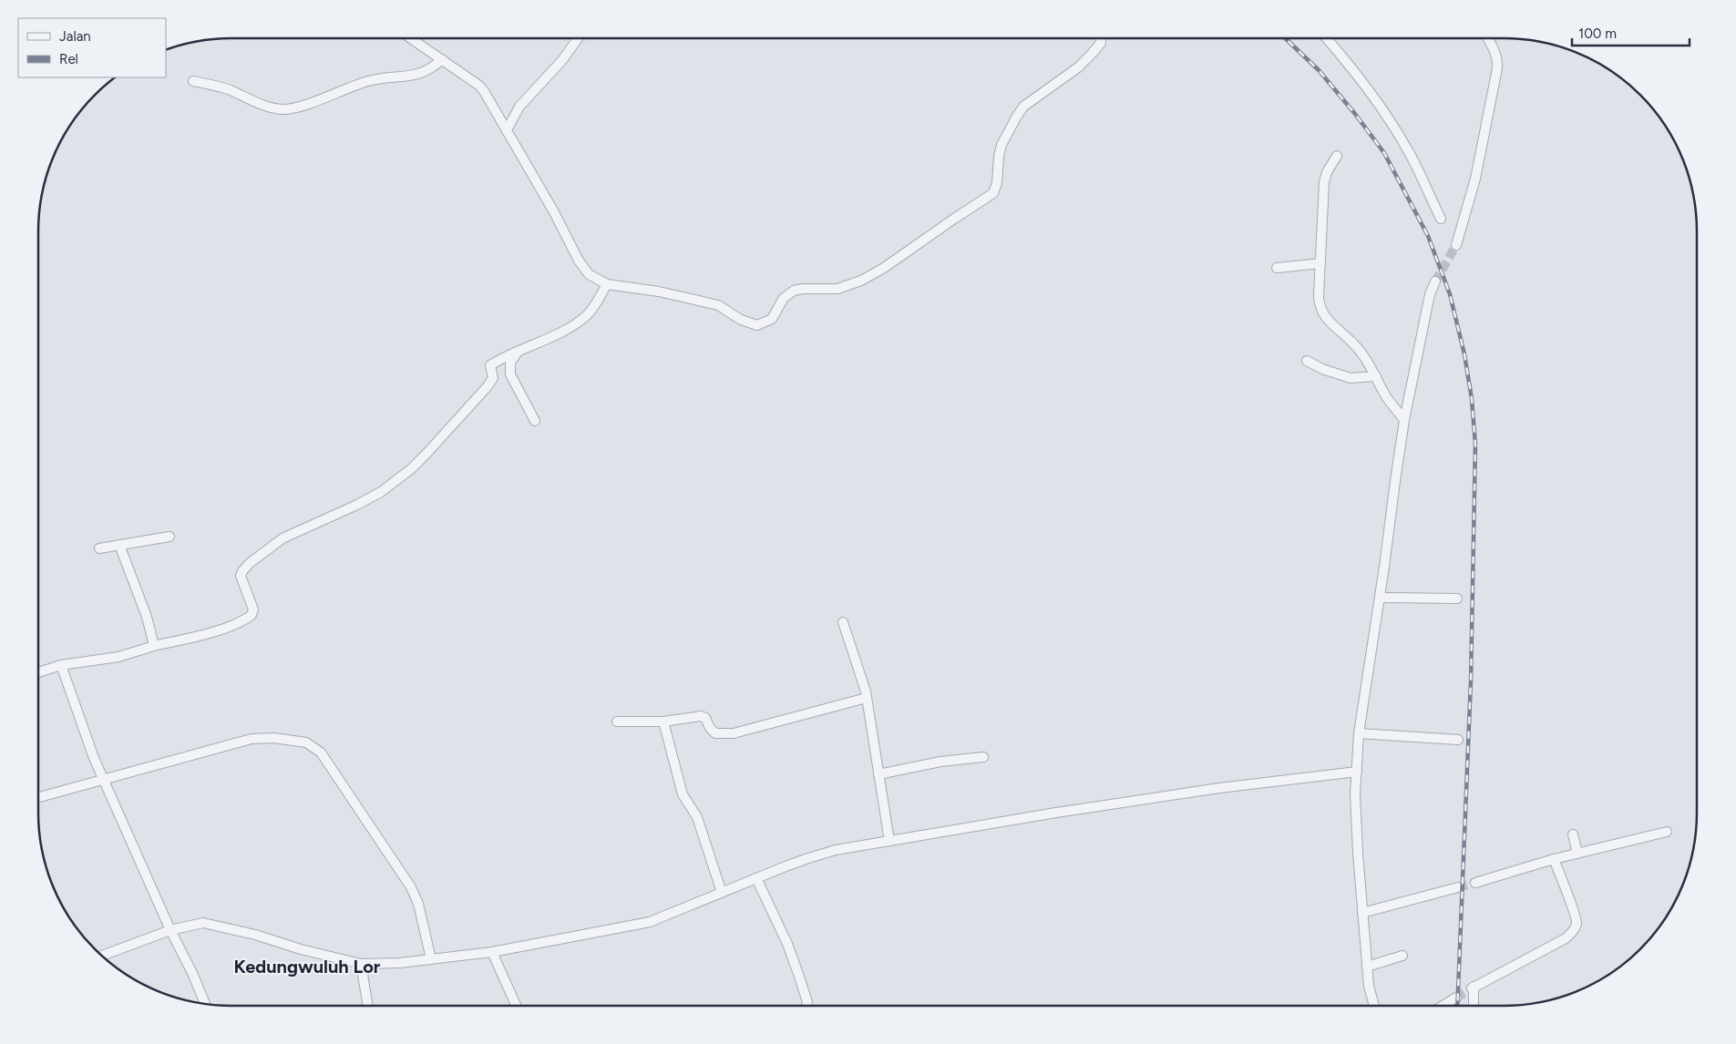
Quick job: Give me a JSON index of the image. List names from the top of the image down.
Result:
{
  "districts": ["Kedungwuluh Lor"],
  "legend": ["Jalan", "Rel"],
  "scale_bar": "100 m"
}
